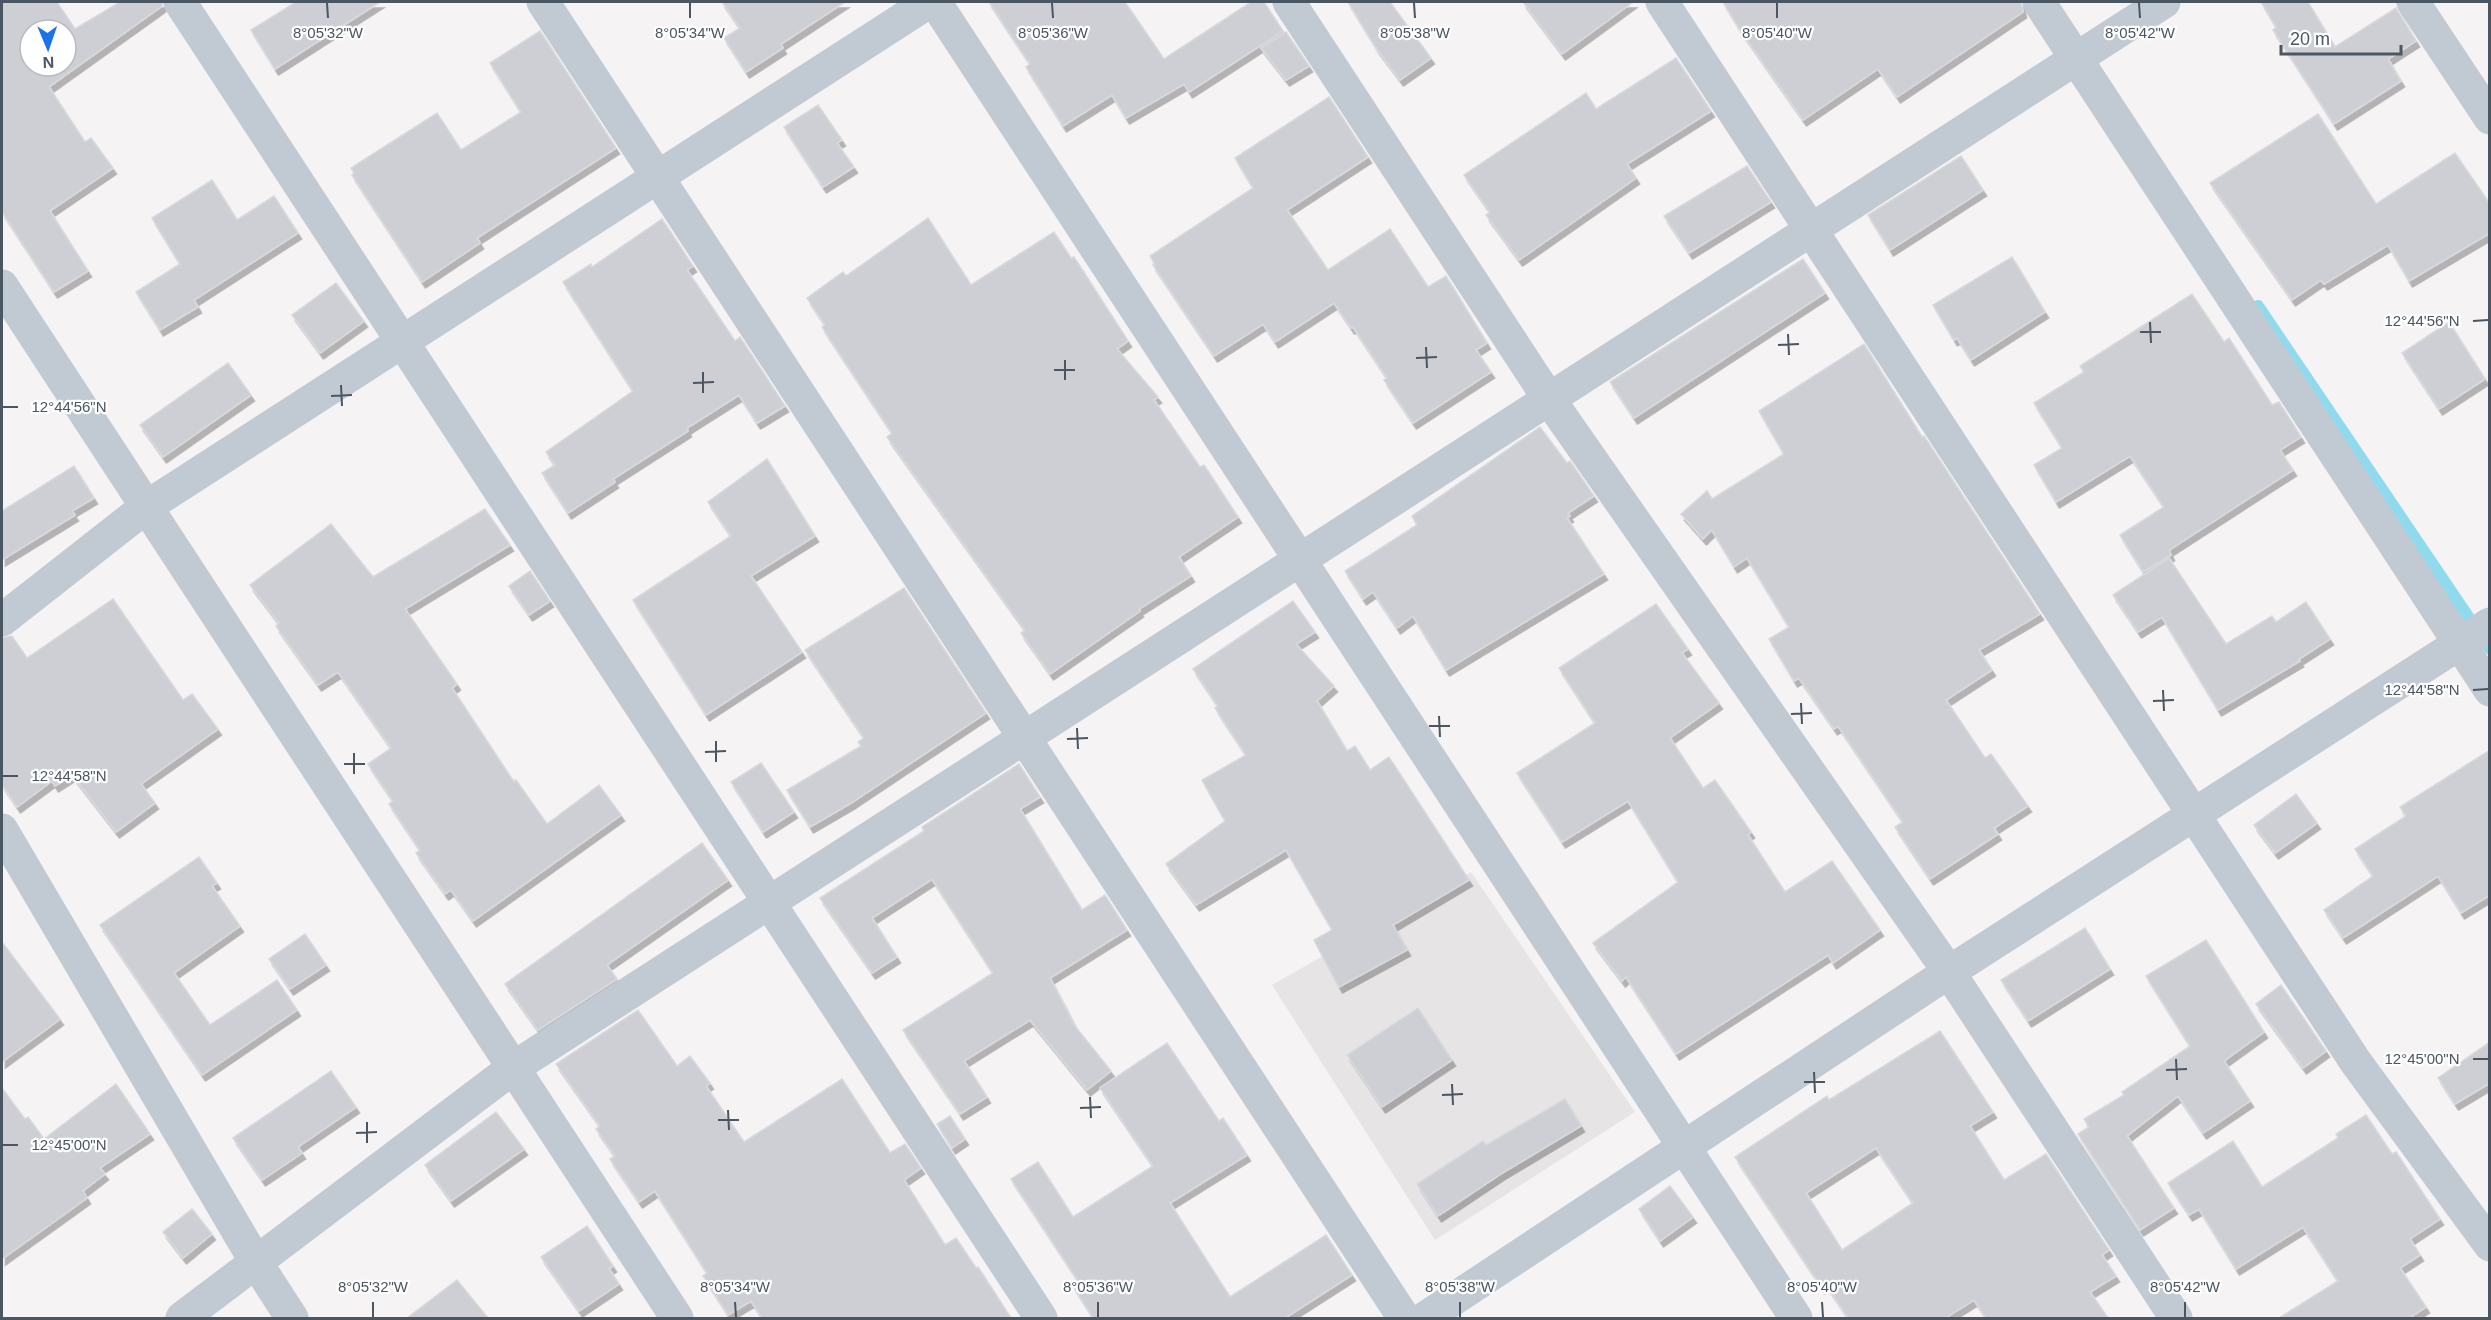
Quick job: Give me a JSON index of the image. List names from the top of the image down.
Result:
{
  "scale_bar": "20 m",
  "north": "bottom",
  "coordinates": [
    "8°05'32\"W",
    "8°05'34\"W",
    "8°05'36\"W",
    "8°05'38\"W",
    "8°05'40\"W",
    "8°05'42\"W",
    "12°44'56\"N",
    "12°44'58\"N",
    "12°45'00\"N"
  ]
}
